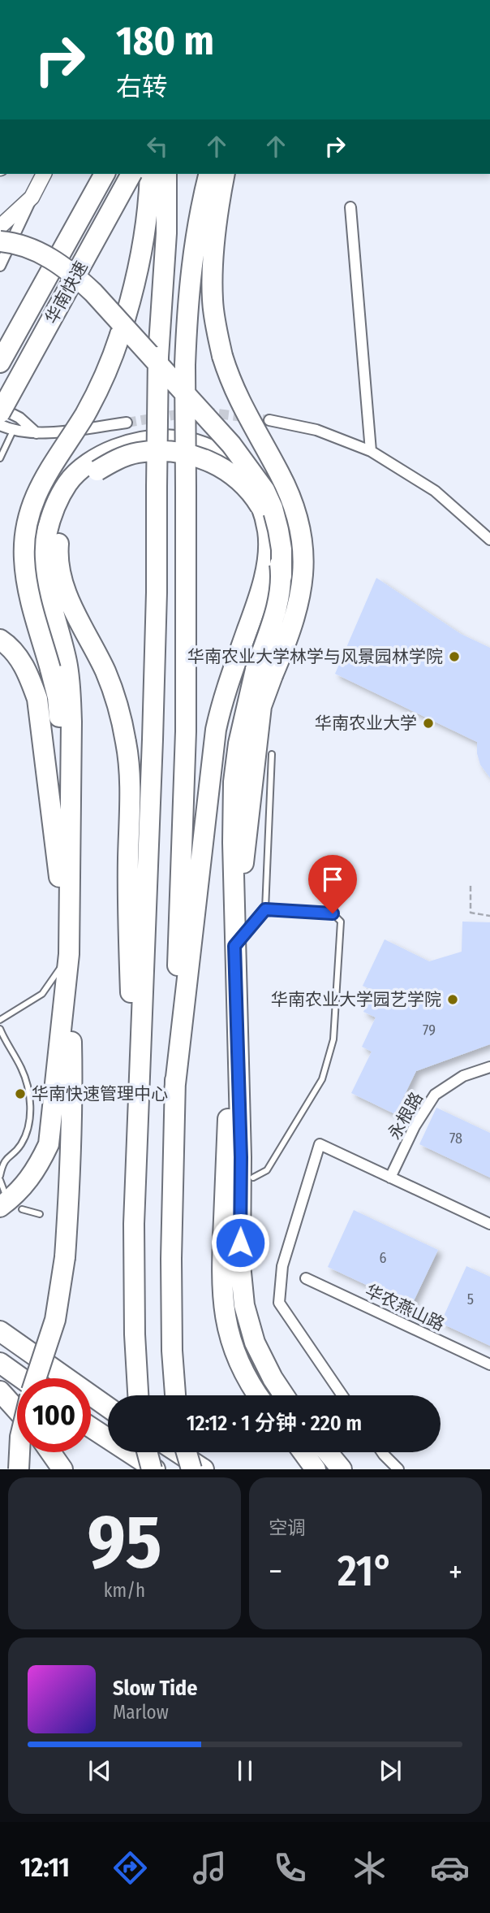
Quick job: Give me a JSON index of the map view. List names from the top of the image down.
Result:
{
  "streets": {
    "highway": ["华南快速"],
    "street": ["永根路", "华农燕山路"]
  },
  "places": [
    "华南农业大学林学与风景园林学院",
    "华南农业大学",
    "华南农业大学园艺学院",
    "华南快速管理中心"
  ],
  "house_numbers": [
    "79",
    "78",
    "6",
    "5"
  ],
  "page": {
    "turn": ["180 m", "右转"],
    "limit": "100",
    "trip": "12:12 · 1 分钟 · 220 m",
    "tile": [
      ["95", "km/h"],
      "空调"
    ],
    "heat": ["−", "21°", "+"],
    "song": ["Slow Tide", "Marlow"],
    "tabs": "12:11"
  }
}
